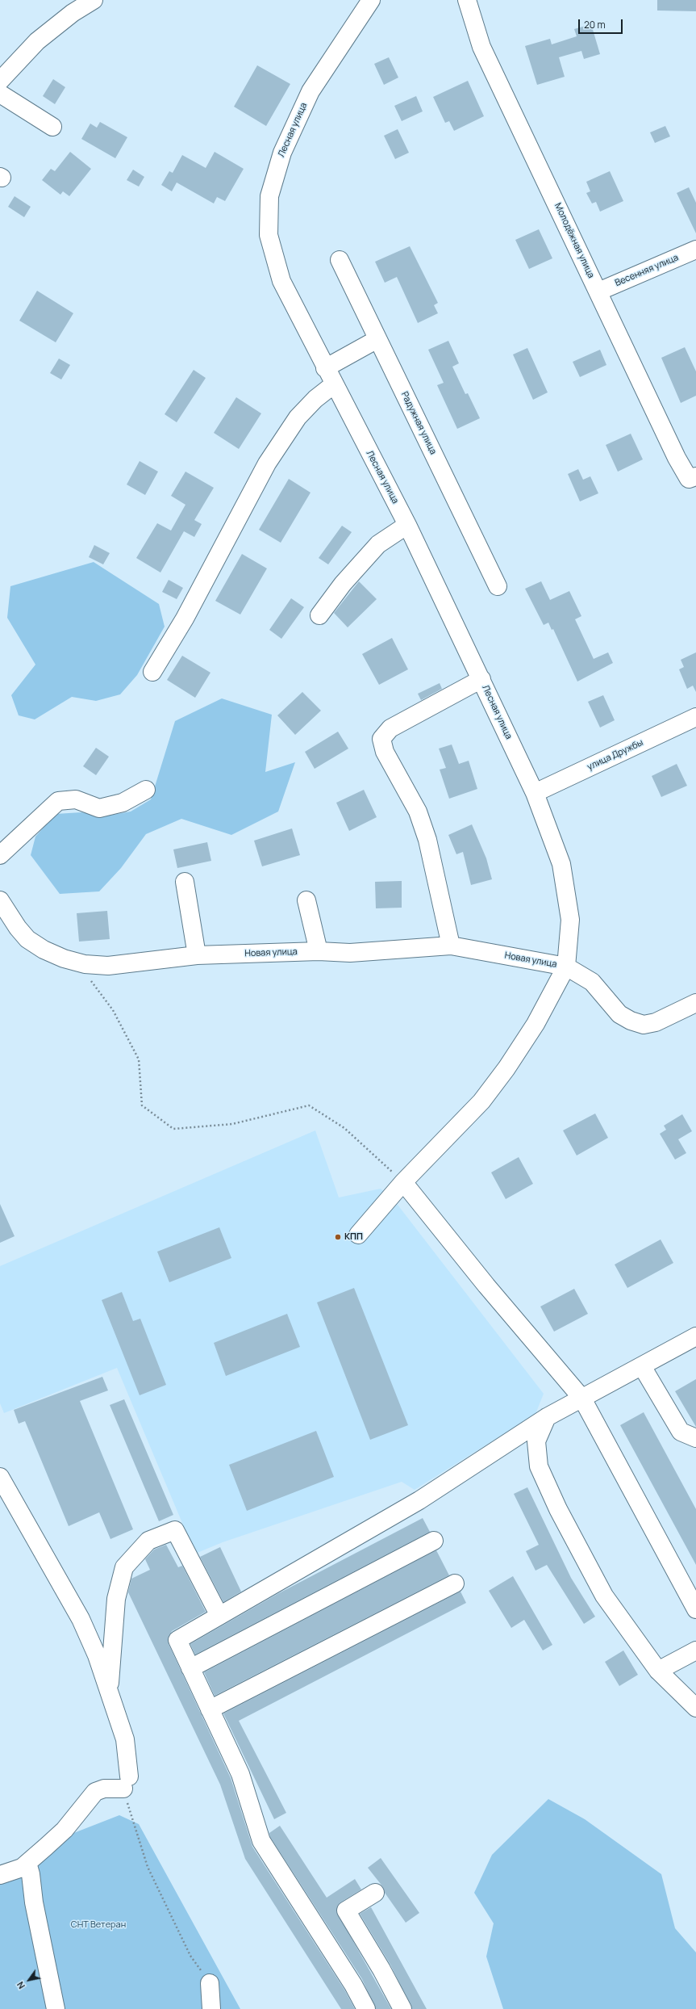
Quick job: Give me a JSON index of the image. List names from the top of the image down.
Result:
{
  "streets": {
    "street": [
      "Лесная улица",
      "Молодёжная улица",
      "Весенняя улица",
      "Радужная улица",
      "улица Дружбы",
      "Новая улица"
    ]
  },
  "crossings": [
    ["Лесная улица", "улица Дружбы"],
    ["Лесная улица", "Новая улица"],
    ["Молодёжная улица", "Весенняя улица"]
  ],
  "parks": ["СНТ Ветеран"],
  "places": ["КПП"],
  "scale_bar": "20 m",
  "north": "bottom left"
}
